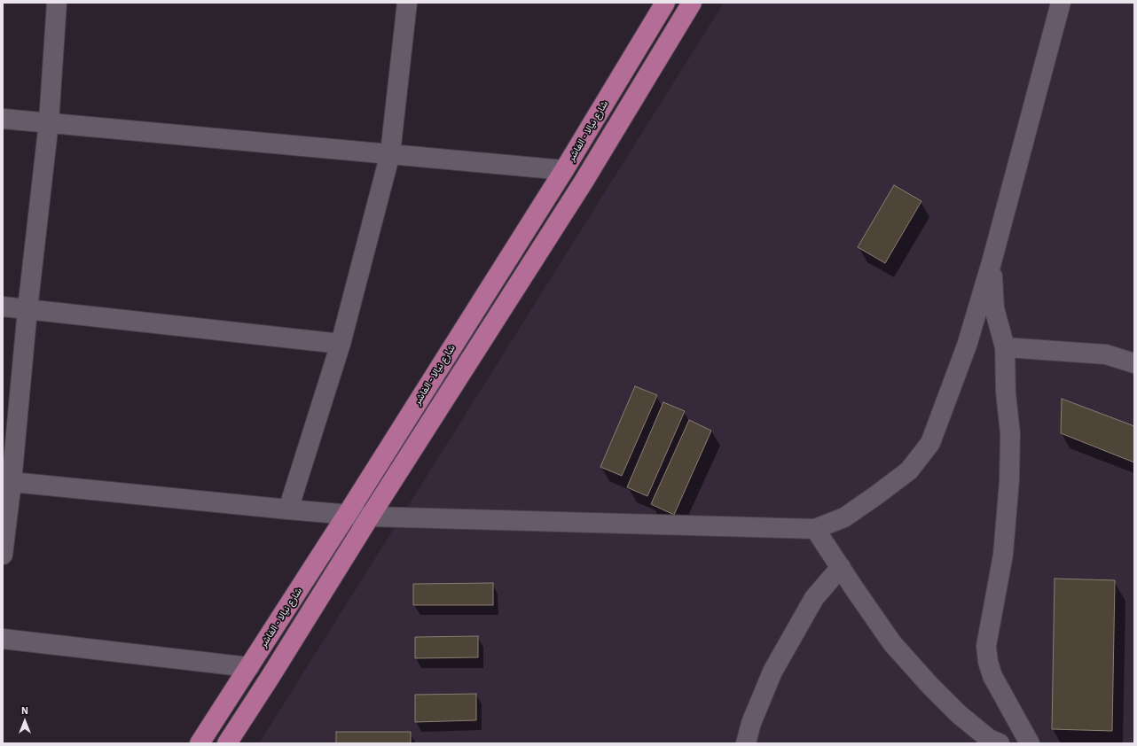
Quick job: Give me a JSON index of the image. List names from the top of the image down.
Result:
{
  "streets": {
    "highway": ["شارع نيالا - الفاشر"]
  },
  "north": "top"
}
